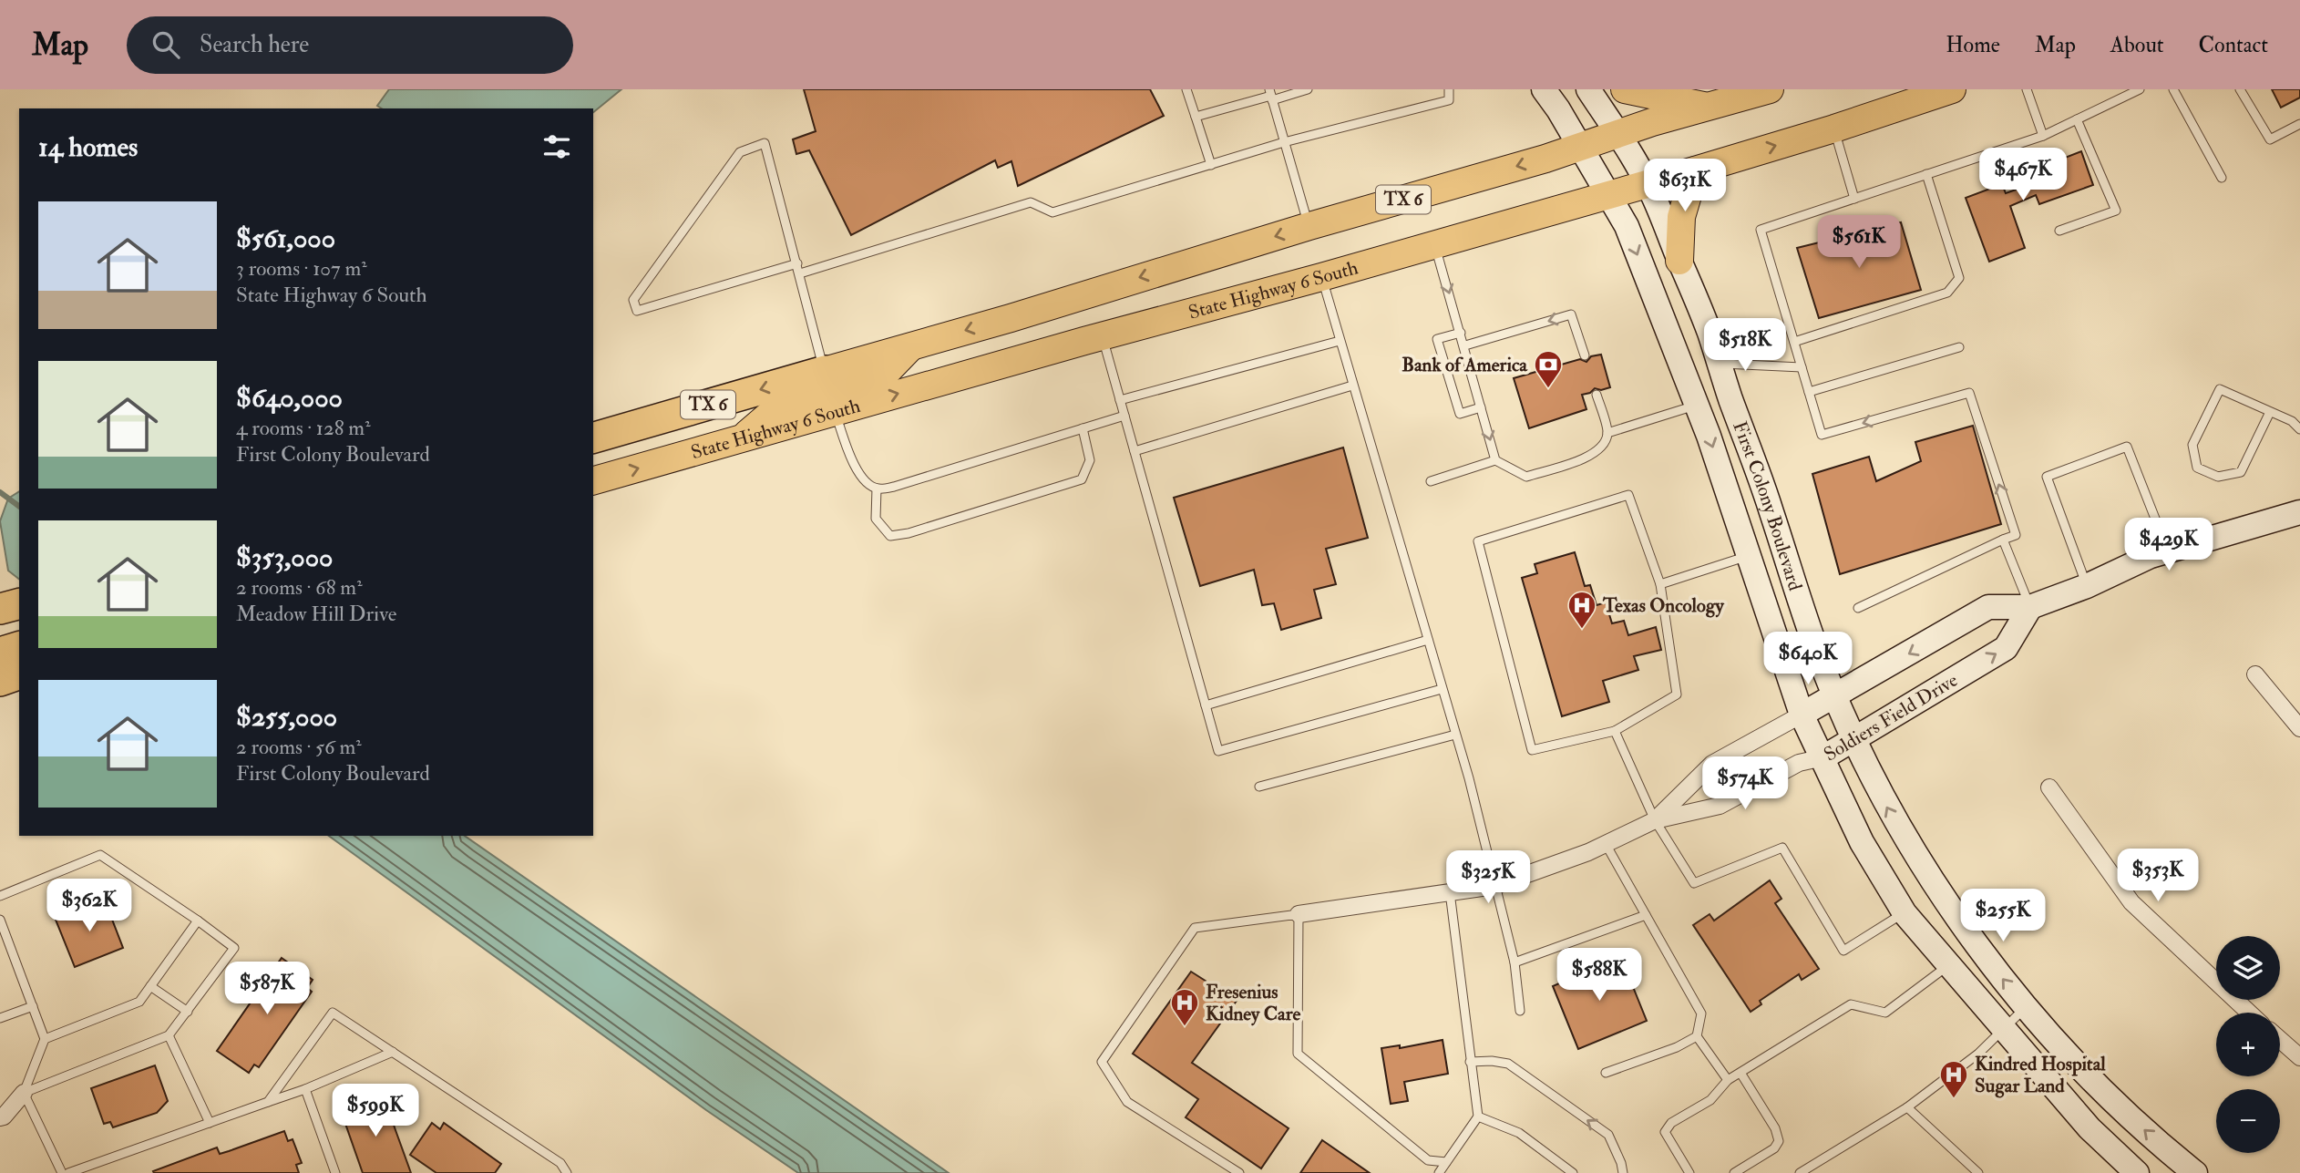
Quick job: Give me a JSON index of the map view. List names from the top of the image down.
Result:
{
  "streets": {
    "highway": ["TX 6"],
    "main road": ["State Highway 6 South", "First Colony Boulevard", "Soldiers Field Drive"]
  },
  "crossings": [
    ["TX 6", "First Colony Boulevard"],
    ["State Highway 6 South", "First Colony Boulevard"],
    ["First Colony Boulevard", "Soldiers Field Drive"]
  ],
  "places": {
    "bank": ["Bank of America"],
    "hospital": ["Texas Oncology", "Fresenius Kidney Care", "Kindred Hospital Sugar Land"]
  },
  "page": {
    "header": "Map",
    "search": "Search here",
    "nav": [
      "Home",
      "Map",
      "About",
      "Contact"
    ],
    "heading": "14 homes",
    "price": [
      "$467K",
      "$631K",
      "$561K",
      "$518K",
      "$429K",
      "$640K",
      "$574K",
      "$353K",
      "$325K",
      "$362K",
      "$255K",
      "$588K",
      "$587K",
      "$599K"
    ],
    "list": [
      {
        "name": "$561,000",
        "note": "3 rooms · 107 m² · State Highway 6 South"
      },
      {
        "name": "$640,000",
        "note": "4 rooms · 128 m² · First Colony Boulevard"
      },
      {
        "name": "$353,000",
        "note": "2 rooms · 68 m² · Meadow Hill Drive"
      },
      {
        "name": "$255,000",
        "note": "2 rooms · 56 m² · First Colony Boulevard"
      }
    ],
    "map_buttons": ["+", "−"]
  }
}
